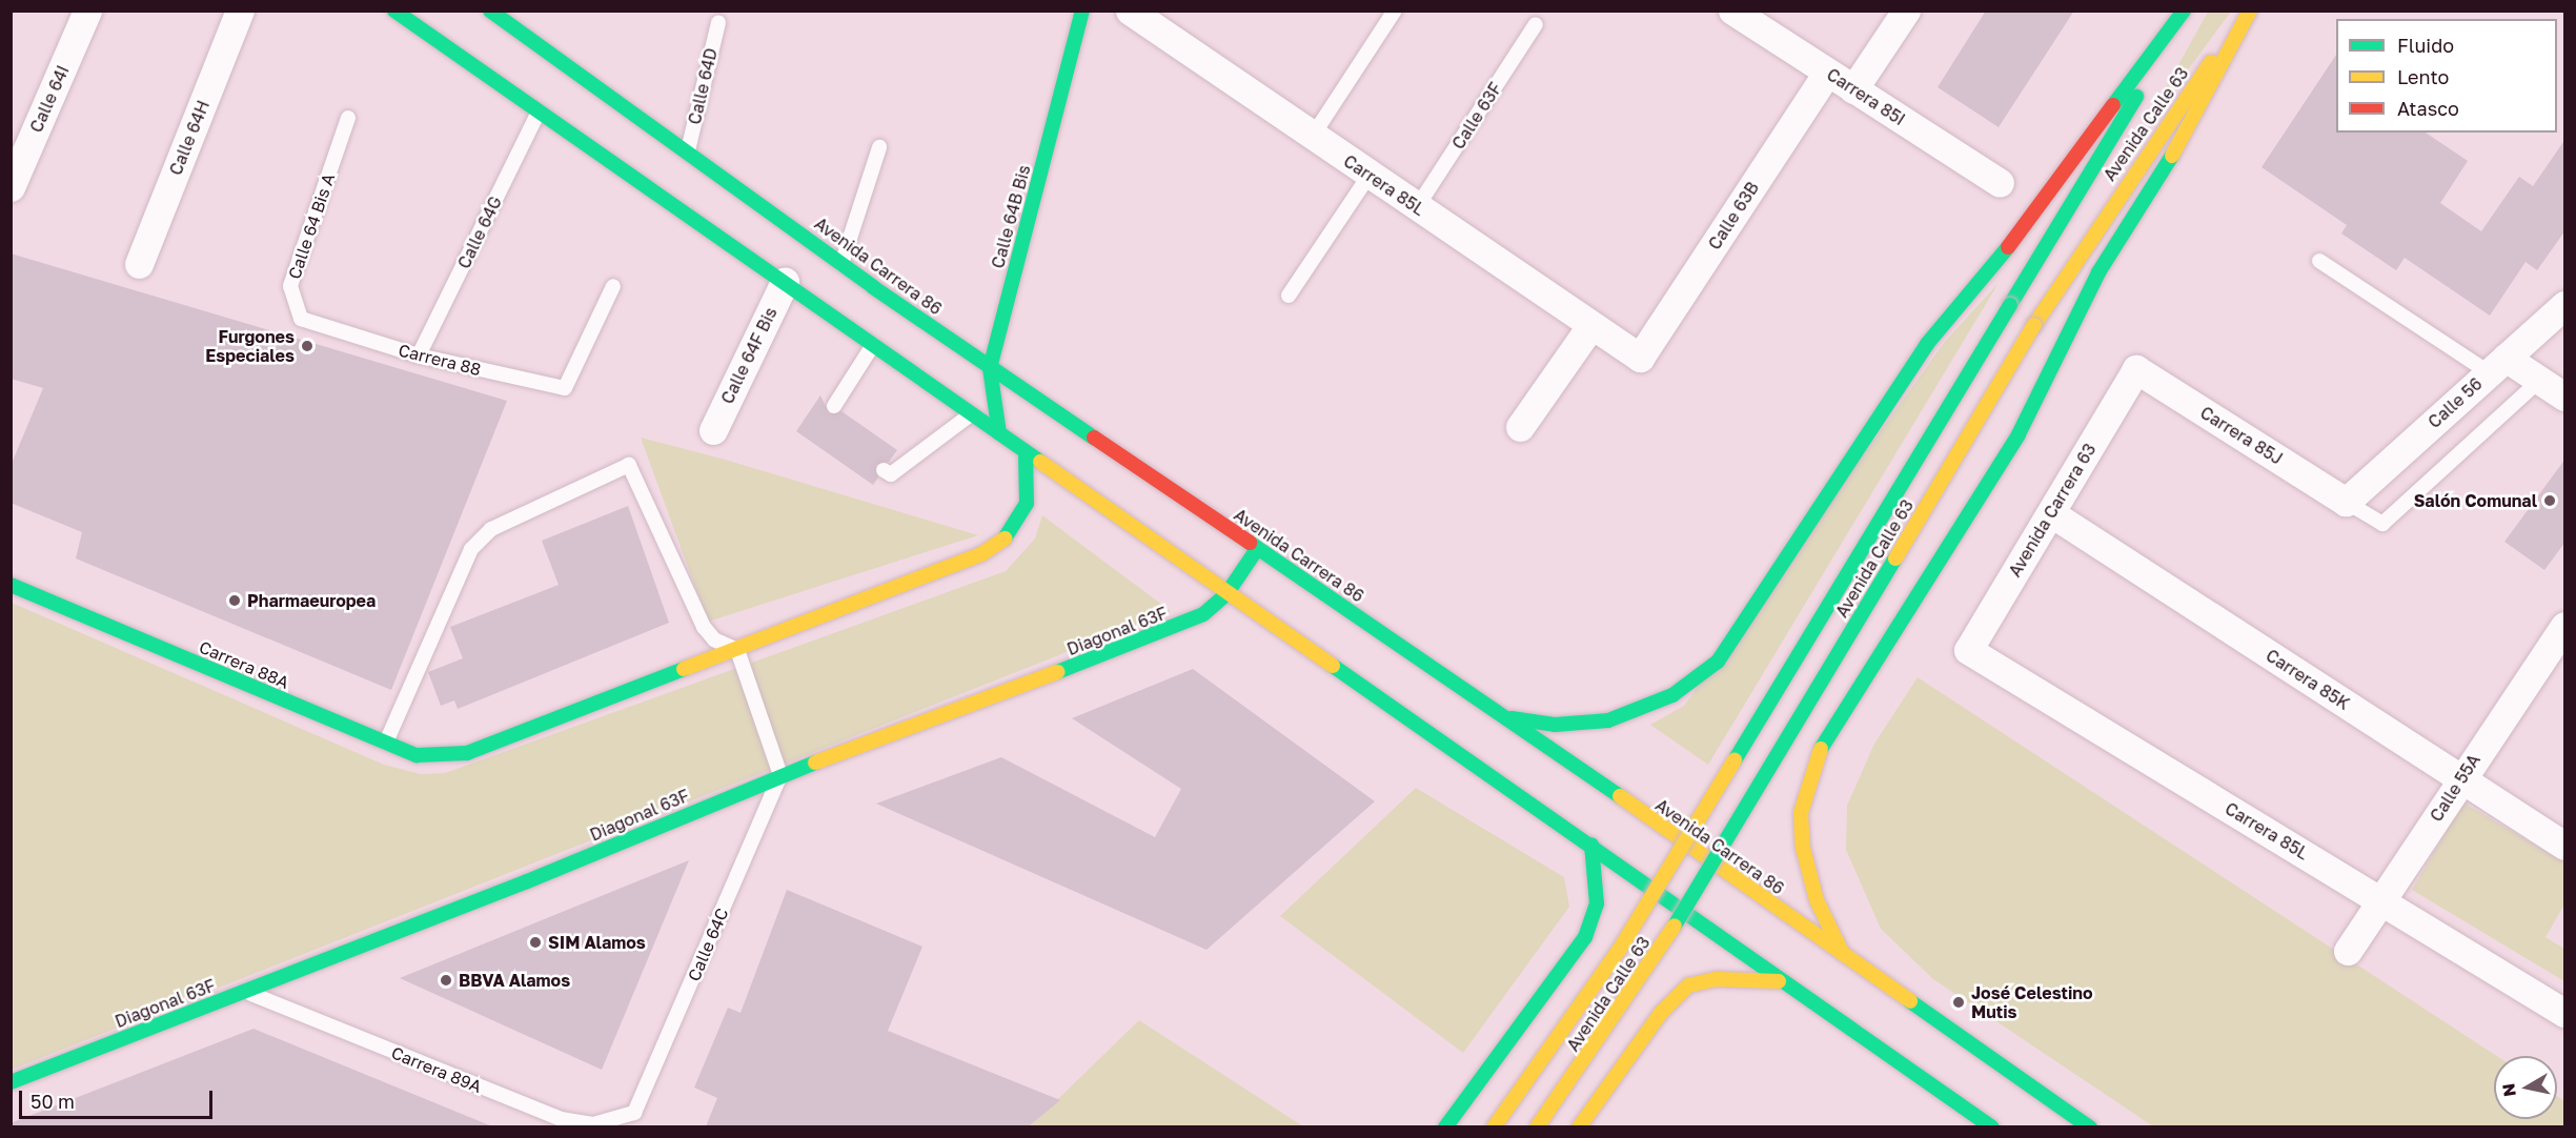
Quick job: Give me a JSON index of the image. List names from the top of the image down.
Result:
{
  "streets": {
    "main road": [
      "Avenida Calle 63",
      "Calle 64B Bis",
      "Avenida Carrera 86",
      "Diagonal 63F",
      "Carrera 88A"
    ],
    "street": [
      "Carrera 85I",
      "Calle 64I",
      "Calle 64H",
      "Carrera 85L",
      "Calle 63B",
      "Calle 64F Bis",
      "Calle 56",
      "Carrera 85J",
      "Avenida Carrera 63",
      "Carrera 85K",
      "Calle 55A"
    ],
    "lane": [
      "Calle 64D",
      "Calle 63F",
      "Calle 64 Bis A",
      "Calle 64G",
      "Carrera 88",
      "Calle 64C",
      "Carrera 89A"
    ]
  },
  "crossings": [
    ["Calle 64D", "Avenida Carrera 86"],
    ["Carrera 85I", "Calle 63B"],
    ["Calle 63F", "Carrera 85L"],
    ["Carrera 85L", "Calle 63B"],
    ["Carrera 85L", "Avenida Carrera 63"],
    ["Carrera 85L", "Calle 55A"],
    ["Calle 64B Bis", "Avenida Carrera 86"],
    ["Calle 64 Bis A", "Carrera 88"],
    ["Calle 64G", "Carrera 88"],
    ["Avenida Carrera 86", "Diagonal 63F"],
    ["Calle 56", "Carrera 85J"],
    ["Carrera 85J", "Avenida Carrera 63"],
    ["Avenida Carrera 63", "Carrera 85K"],
    ["Diagonal 63F", "Calle 64C"],
    ["Diagonal 63F", "Carrera 89A"],
    ["Carrera 85K", "Calle 55A"],
    ["Calle 64C", "Carrera 89A"]
  ],
  "places": [
    "Furgones Especiales",
    "Salón Comunal",
    "Pharmaeuropea",
    "SIM Alamos",
    "BBVA Alamos",
    "José Celestino Mutis"
  ],
  "legend": ["Fluido", "Lento", "Atasco"],
  "scale_bar": "50 m",
  "north": "left"
}
